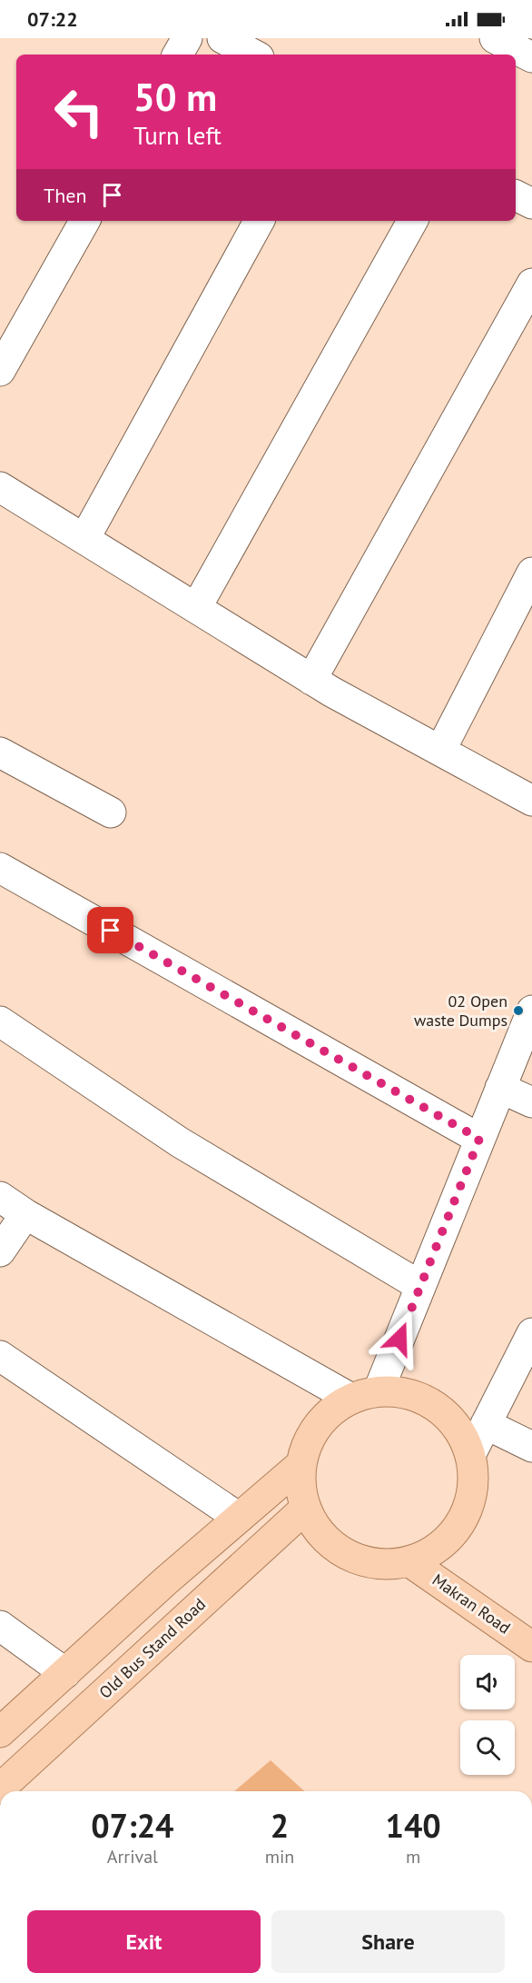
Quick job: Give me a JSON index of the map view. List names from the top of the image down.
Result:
{
  "streets": {
    "main road": ["Makran Road", "Old Bus Stand Road"]
  },
  "crossings": [
    ["Makran Road", "Old Bus Stand Road"]
  ],
  "places": ["02 Open waste Dumps"],
  "page": {
    "status": "07:22",
    "turn": ["50 m", "Turn left"],
    "then": "Then",
    "eta": [
      "07:24",
      "Arrival",
      "2",
      "min",
      "140",
      "m"
    ],
    "buttons": ["Exit", "Share"]
  }
}
